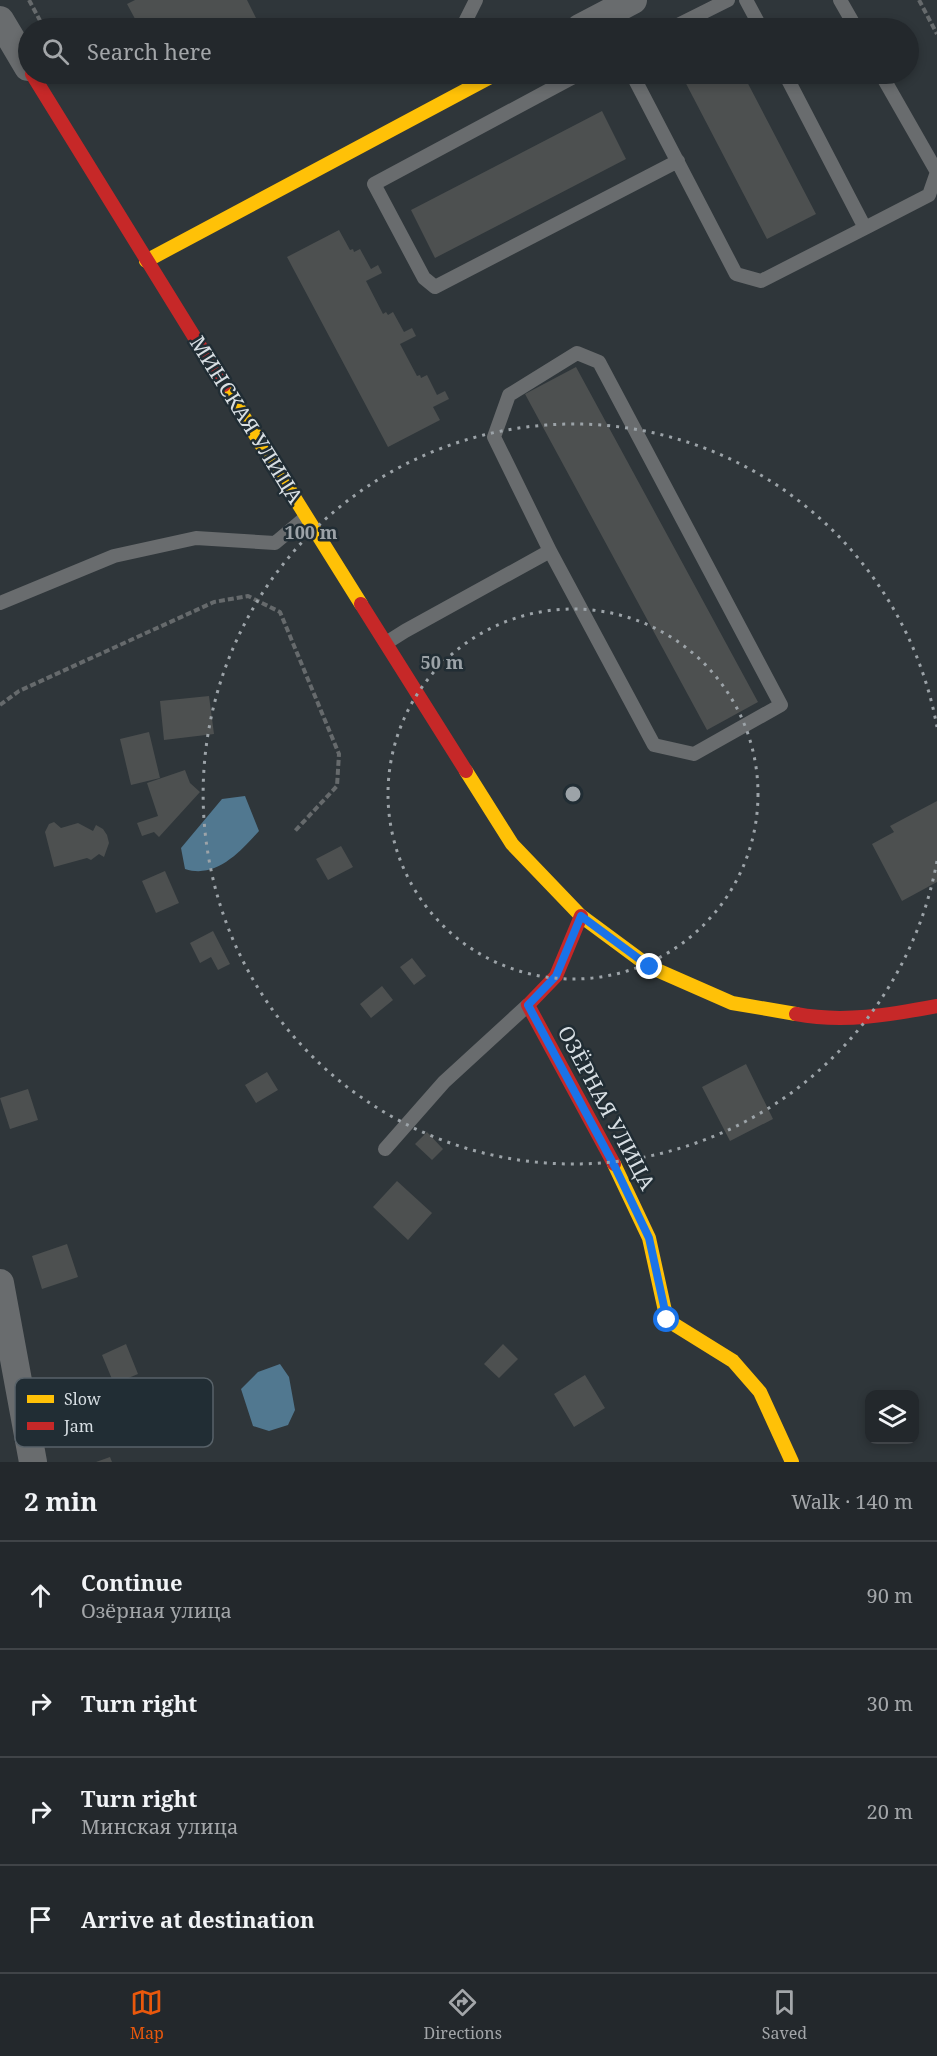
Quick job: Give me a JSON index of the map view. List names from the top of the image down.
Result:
{
  "streets": {
    "street": ["МИНСКАЯ УЛИЦА", "ОЗЁРНАЯ УЛИЦА"]
  },
  "legend": ["Slow", "Jam"],
  "page": {
    "search": "Search here",
    "heading": ["2 min", "Walk · 140 m"],
    "list": [
      ["Continue", "Озёрная улица", "90 m"],
      ["Turn right", "30 m"],
      ["Turn right", "Минская улица", "20 m"],
      "Arrive at destination"
    ],
    "nav": ["Map", "Directions", "Saved"]
  },
  "rings": ["100 m", "50 m"]
}
